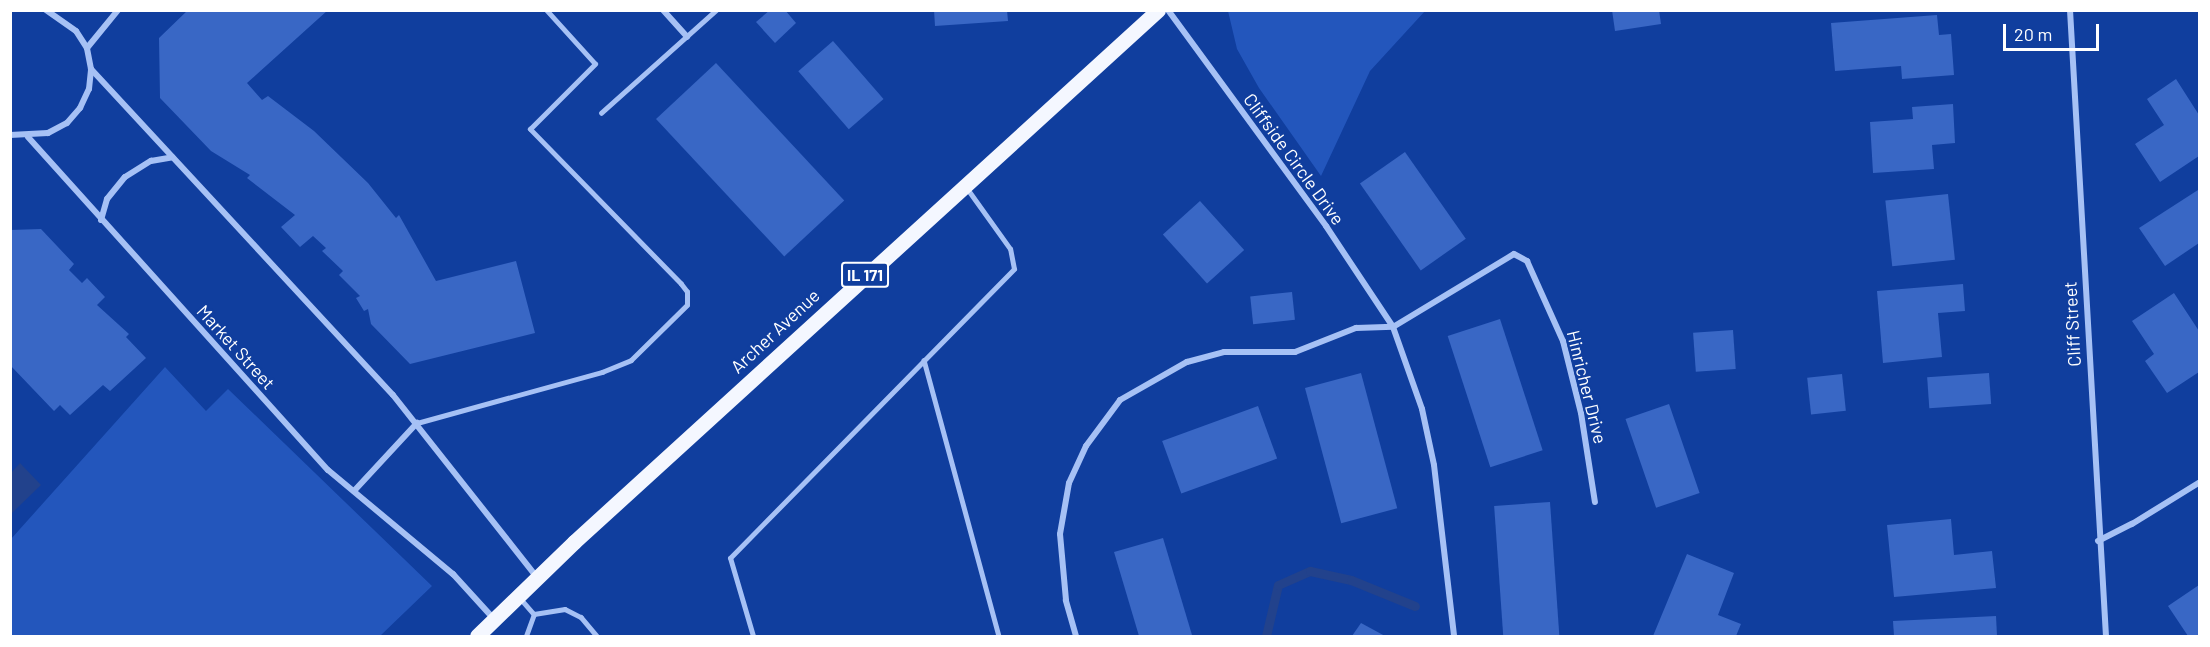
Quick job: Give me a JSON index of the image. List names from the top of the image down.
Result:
{
  "streets": {
    "main road": ["IL 171", "Archer Avenue"],
    "street": [
      "Cliffside Circle Drive",
      "Cliff Street",
      "Market Street",
      "Hinricher Drive"
    ]
  },
  "crossings": [
    ["Cliffside Circle Drive", "Hinricher Drive"],
    ["Archer Avenue", "Market Street"]
  ],
  "scale_bar": "20 m"
}
